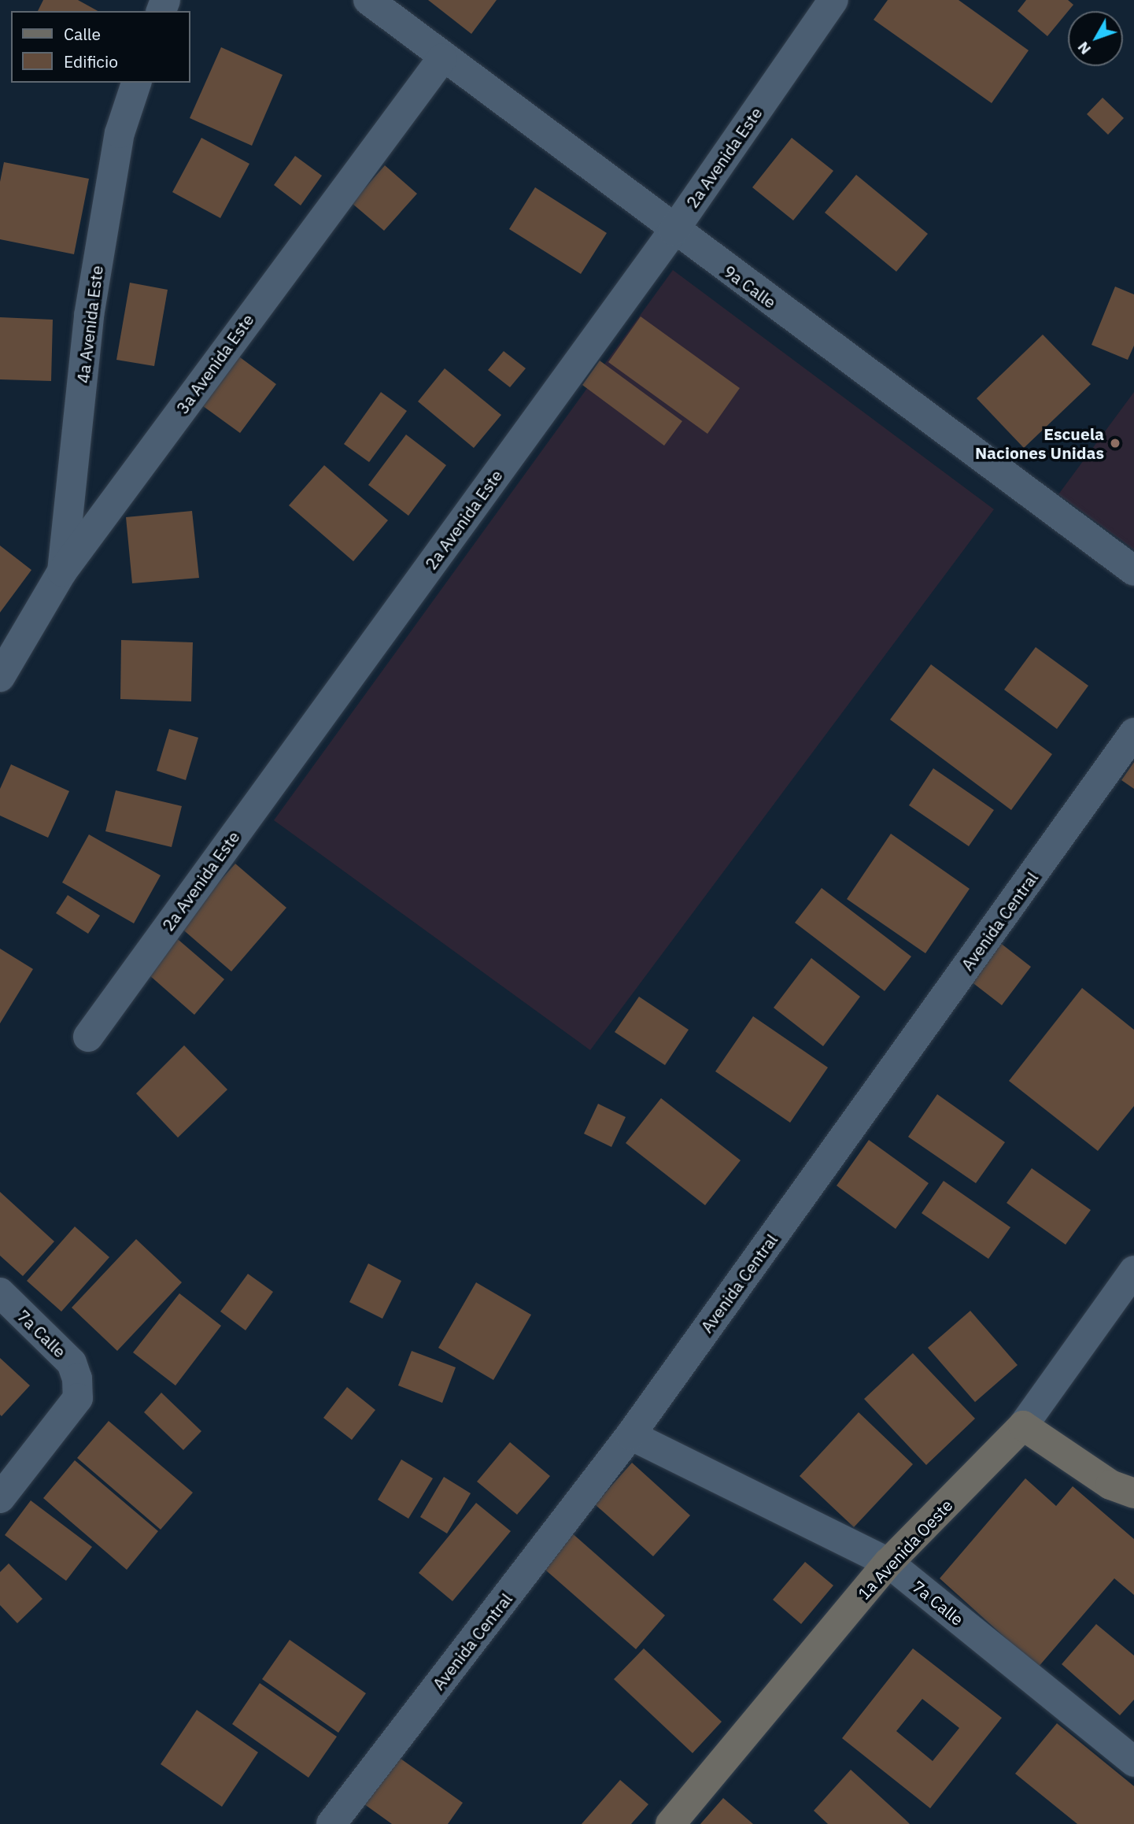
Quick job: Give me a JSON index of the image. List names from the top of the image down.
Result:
{
  "streets": {
    "street": [
      "2a Avenida Este",
      "9a Calle",
      "4a Avenida Este",
      "3a Avenida Este",
      "Avenida Central",
      "7a Calle",
      "1a Avenida Oeste"
    ]
  },
  "crossings": [
    ["2a Avenida Este", "9a Calle"],
    ["9a Calle", "3a Avenida Este"],
    ["4a Avenida Este", "3a Avenida Este"],
    ["Avenida Central", "7a Calle"],
    ["7a Calle", "1a Avenida Oeste"]
  ],
  "places": ["Escuela Naciones Unidas"],
  "legend": ["Calle", "Edificio"],
  "north": "bottom left"
}
